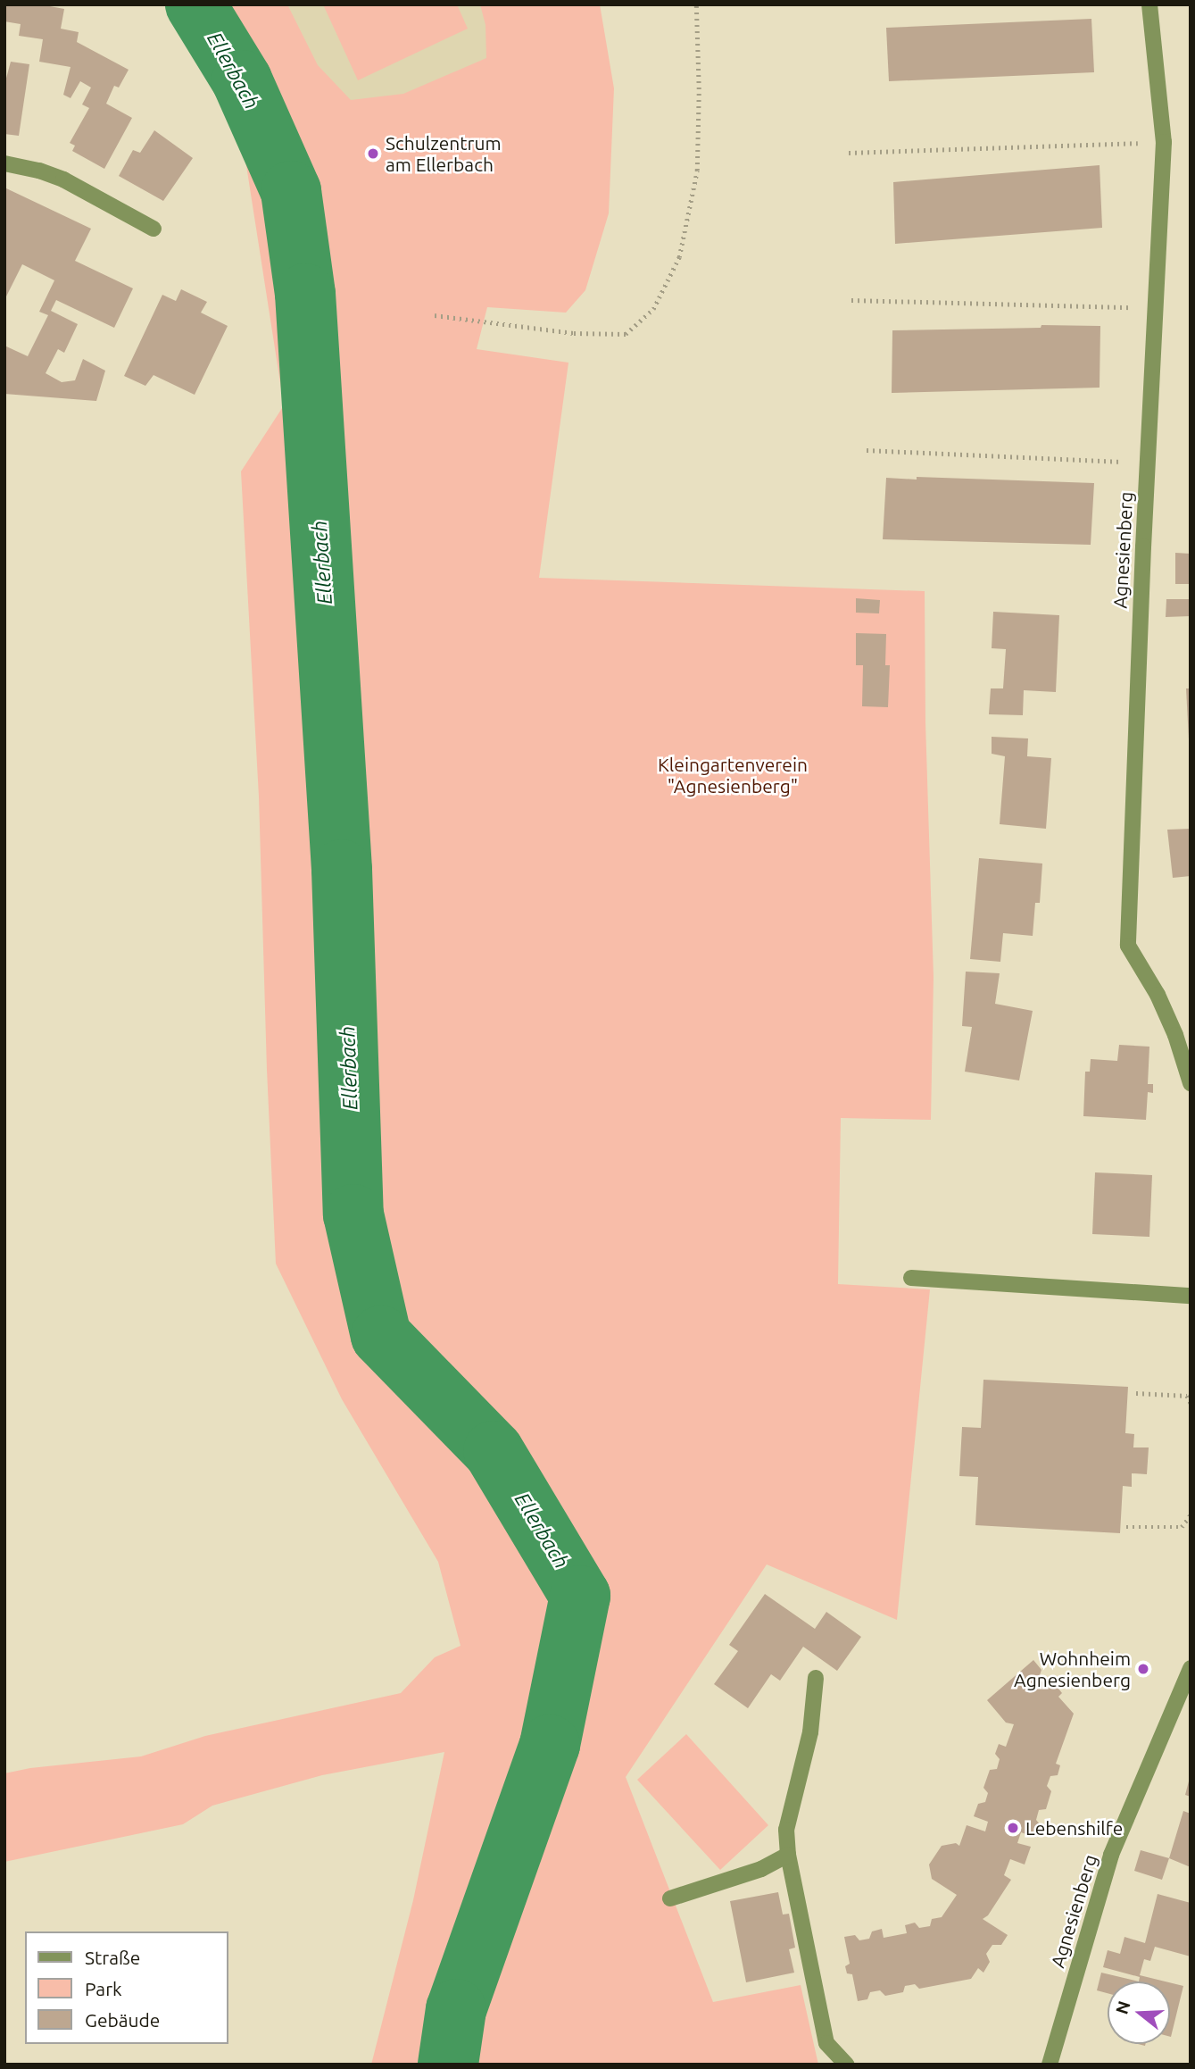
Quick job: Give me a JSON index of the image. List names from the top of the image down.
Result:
{
  "streets": {
    "street": ["Agnesienberg"]
  },
  "water": ["Ellerbach"],
  "parks": ["Kleingartenverein \"Agnesienberg\""],
  "places": ["Schulzentrum am Ellerbach", "Wohnheim Agnesienberg", "Lebenshilfe"],
  "legend": ["Straße", "Park", "Gebäude"],
  "north": "left"
}
